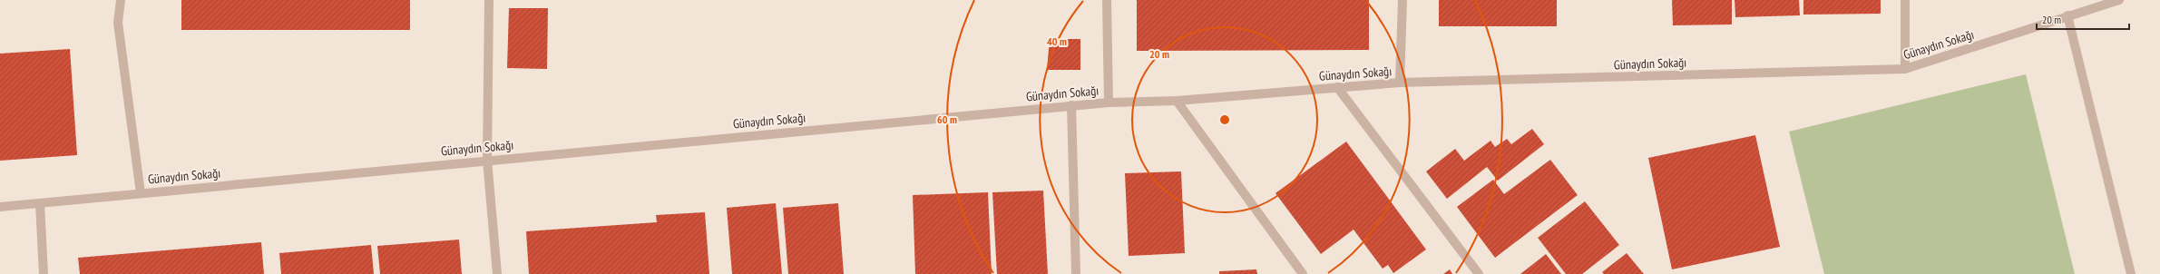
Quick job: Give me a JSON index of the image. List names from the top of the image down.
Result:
{
  "streets": {
    "street": ["Günaydın Sokağı"]
  },
  "scale_bar": "20 m",
  "rings": ["40 m", "20 m", "60 m"]
}
